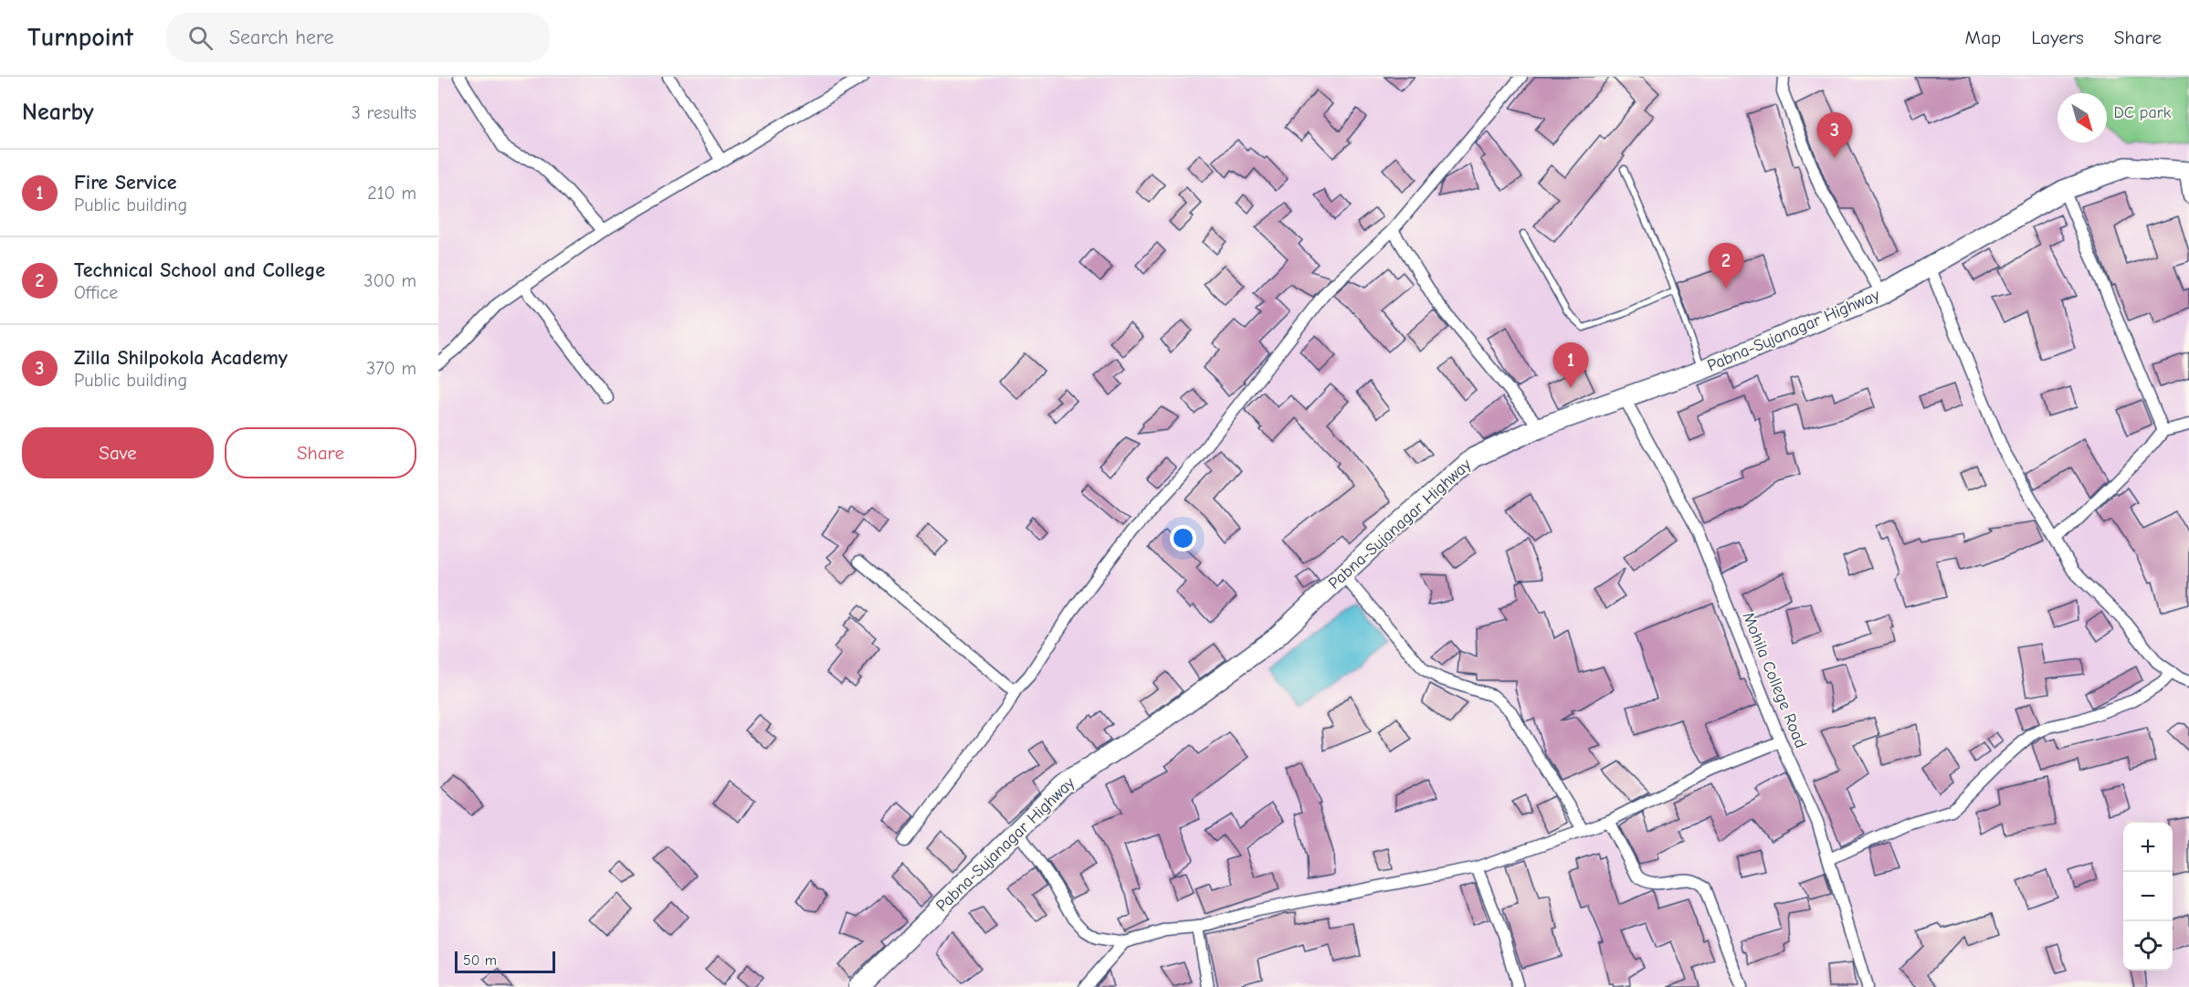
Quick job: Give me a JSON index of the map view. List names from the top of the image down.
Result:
{
  "streets": {
    "highway": ["Pabna-Sujanagar Highway"],
    "street": ["Mohila College Road"]
  },
  "crossings": [
    ["Pabna-Sujanagar Highway", "Mohila College Road"]
  ],
  "parks": ["DC park"],
  "scale_bar": "50 m",
  "north": "bottom right",
  "page": {
    "header": "Turnpoint",
    "search": "Search here",
    "nav": ["Map", "Layers", "Share"],
    "heading": ["Nearby", "3 results"],
    "pins": ["3", "2", "1"],
    "list": [
      {
        "mark": "1",
        "name": "Fire Service",
        "note": "Public building",
        "value": "210 m"
      },
      {
        "mark": "2",
        "name": "Technical School and College",
        "note": "Office",
        "value": "300 m"
      },
      {
        "mark": "3",
        "name": "Zilla Shilpokola Academy",
        "note": "Public building",
        "value": "370 m"
      }
    ],
    "buttons": ["Save", "Share"],
    "map_buttons": ["+", "−"],
    "scale": "50 m"
  }
}
